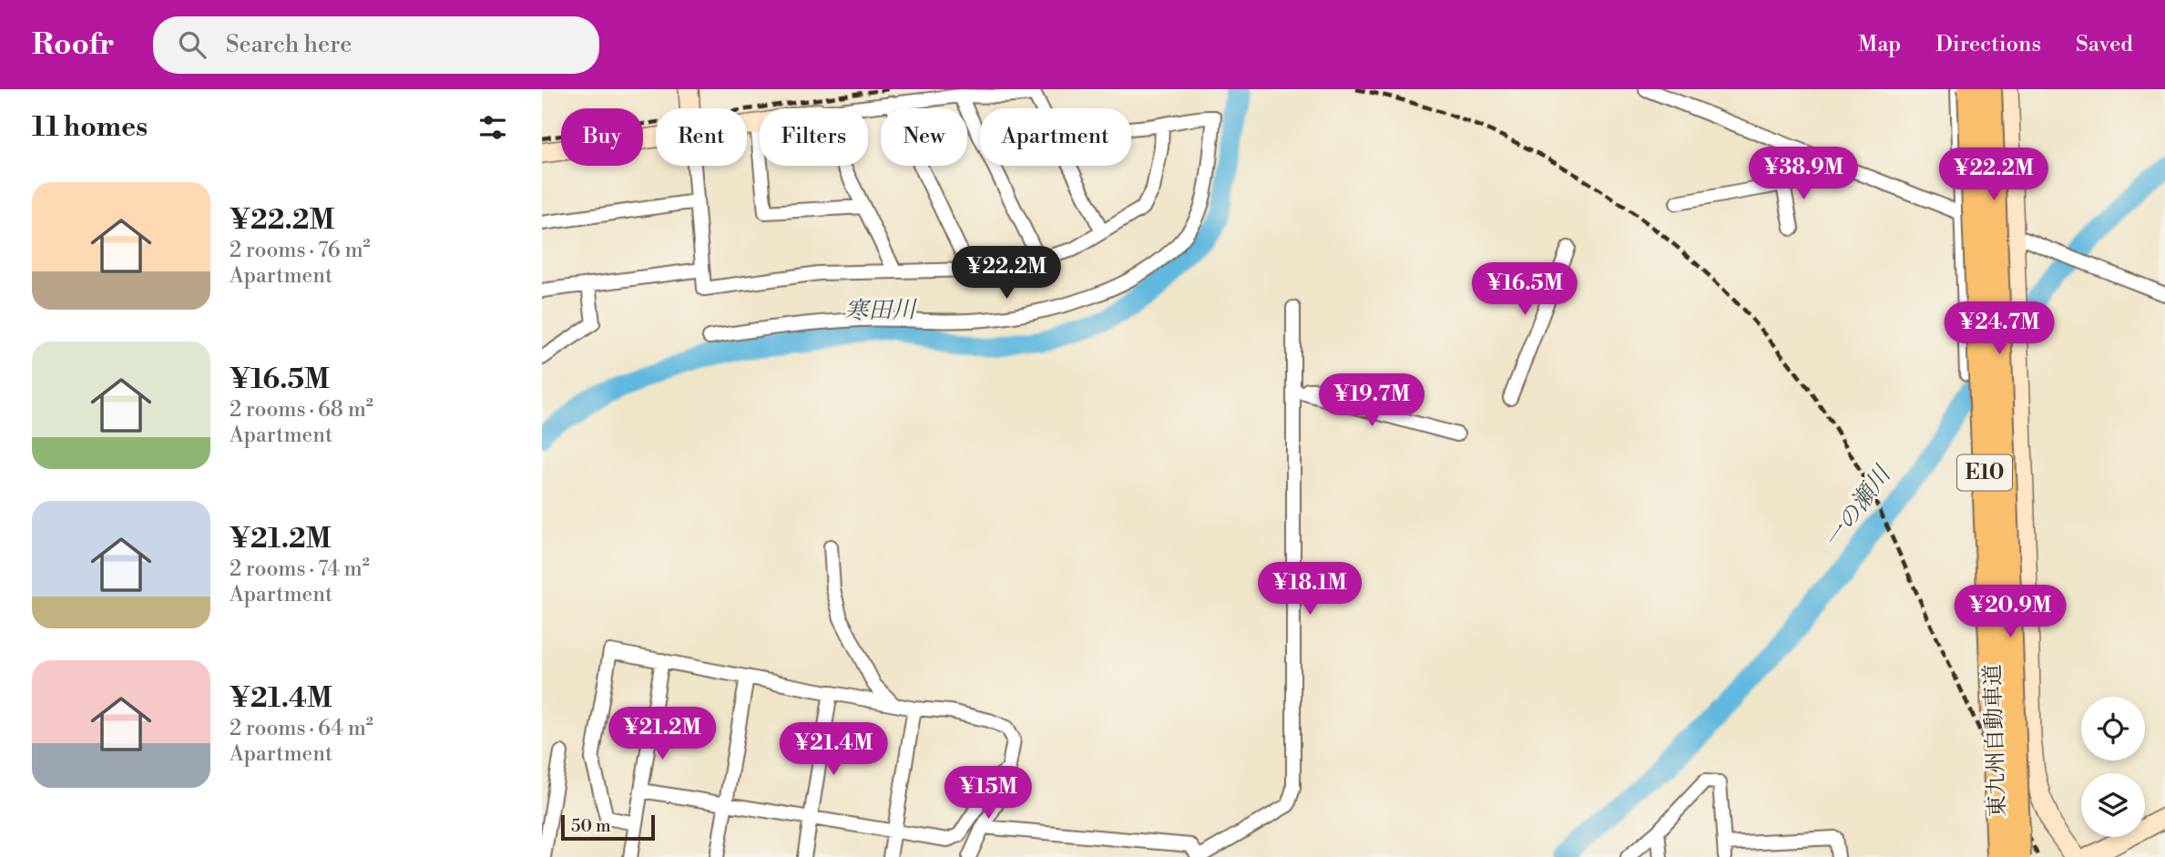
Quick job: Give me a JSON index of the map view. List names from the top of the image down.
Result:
{
  "streets": {
    "highway": ["E10", "東九州自動車道"]
  },
  "water": ["寒田川", "一の瀬川"],
  "scale_bar": "50 m",
  "page": {
    "header": "Roofr",
    "search": "Search here",
    "nav": ["Map", "Directions", "Saved"],
    "heading": "11 homes",
    "chip": [
      "Buy",
      "Rent",
      "Filters",
      "New",
      "Apartment"
    ],
    "price": [
      "¥38.9M",
      "¥22.2M",
      "¥22.2M",
      "¥16.5M",
      "¥24.7M",
      "¥19.7M",
      "¥18.1M",
      "¥20.9M",
      "¥21.2M",
      "¥21.4M",
      "¥15M"
    ],
    "list": [
      {
        "name": "¥22.2M",
        "note": "2 rooms · 76 m² · Apartment"
      },
      {
        "name": "¥16.5M",
        "note": "2 rooms · 68 m² · Apartment"
      },
      {
        "name": "¥21.2M",
        "note": "2 rooms · 74 m² · Apartment"
      },
      {
        "name": "¥21.4M",
        "note": "2 rooms · 64 m² · Apartment"
      }
    ],
    "scale": "50 m"
  }
}
